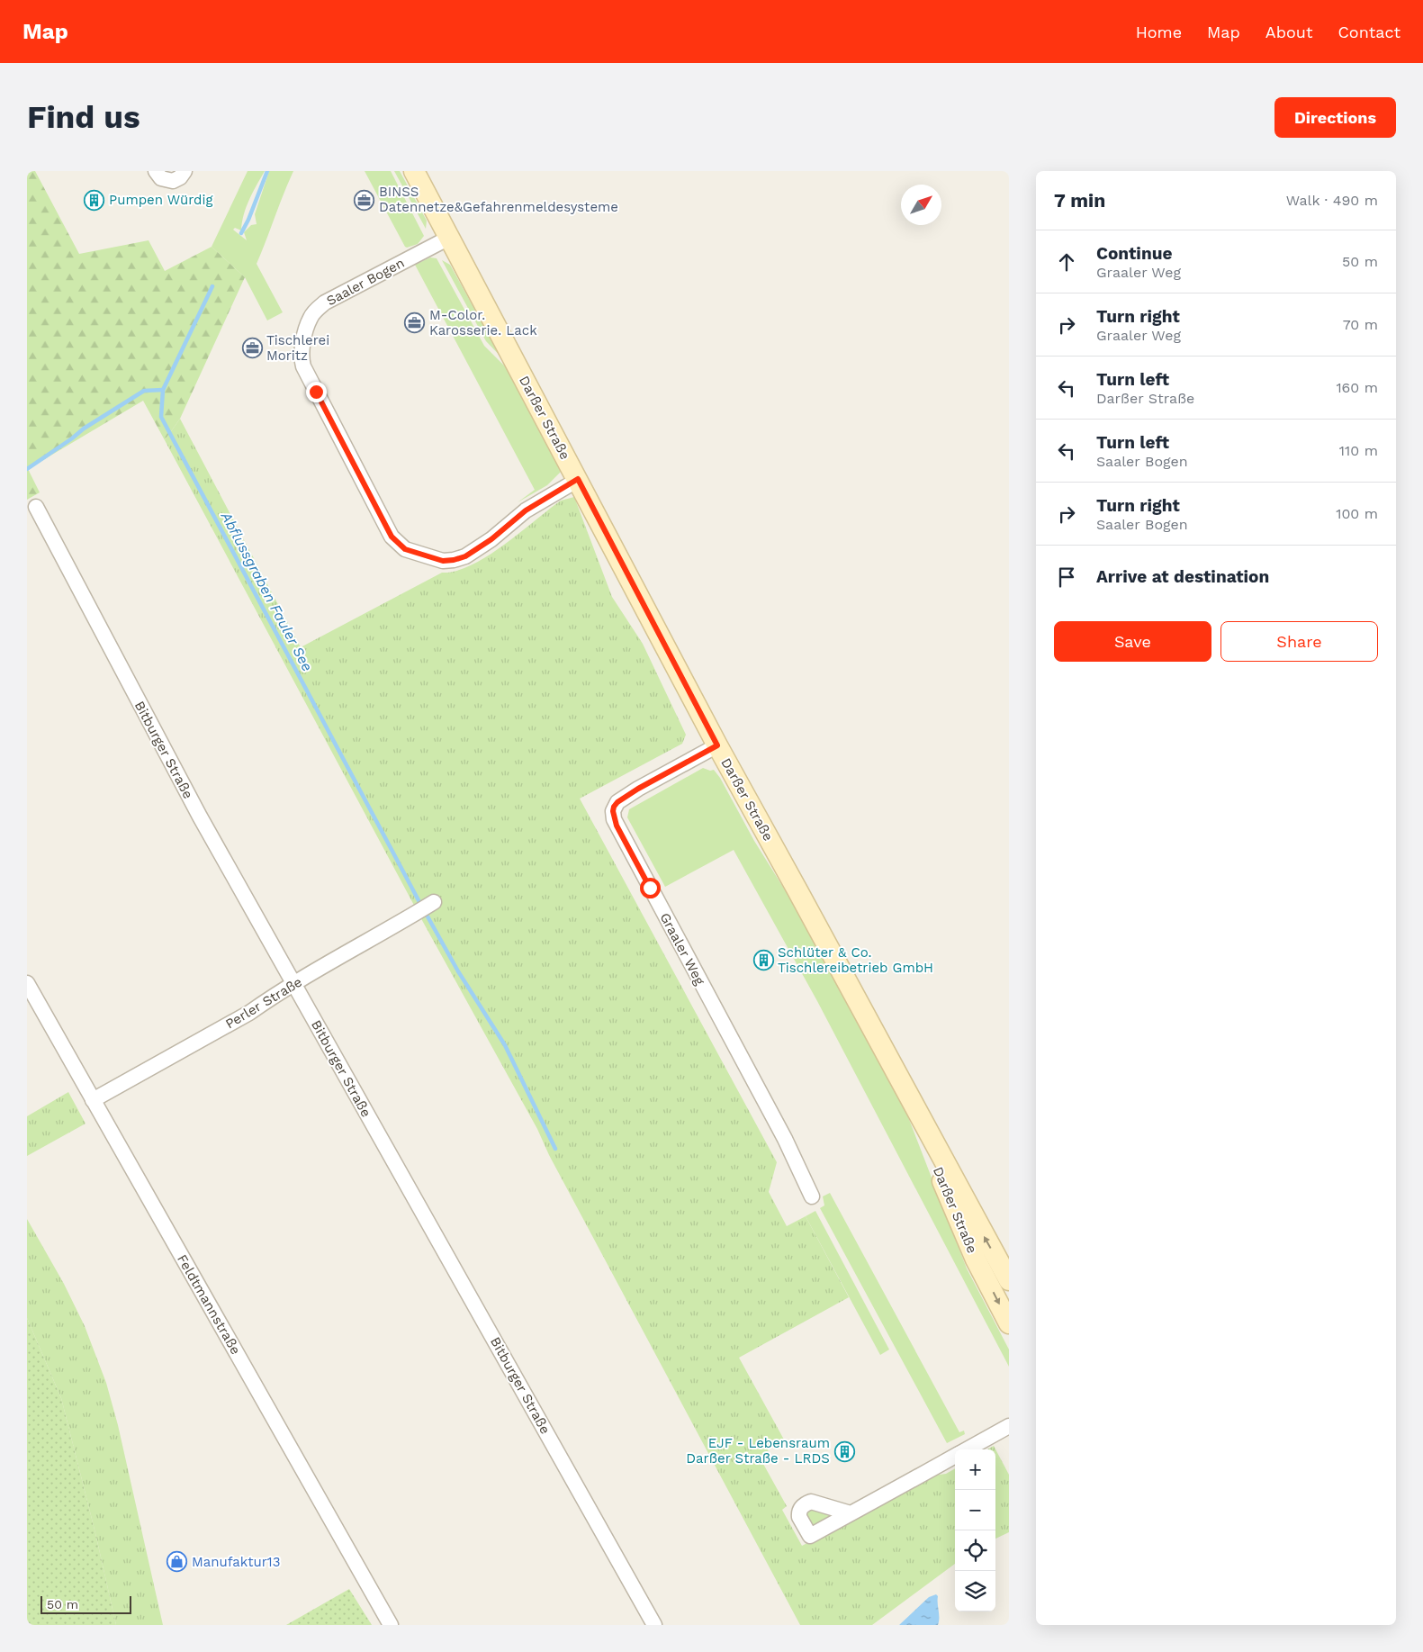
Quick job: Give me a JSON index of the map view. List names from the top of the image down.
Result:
{
  "streets": {
    "main road": ["Darßer Straße"],
    "street": [
      "Saaler Bogen",
      "Bitburger Straße",
      "Graaler Weg",
      "Perler Straße",
      "Feldtmannstraße"
    ]
  },
  "crossings": [
    ["Saaler Bogen", "Darßer Straße"],
    ["Darßer Straße", "Graaler Weg"],
    ["Bitburger Straße", "Perler Straße"],
    ["Perler Straße", "Feldtmannstraße"]
  ],
  "water": ["Abflussgraben Fauler See"],
  "places": {
    "building": ["Pumpen Würdig", "Schlüter & Co. Tischlereibetrieb GmbH", "EJF - Lebensraum Darßer Straße - LRDS"],
    "office": ["BINSS Datennetze&Gefahrenmeldesysteme", "M-Color. Karosserie. Lack", "Tischlerei Moritz"],
    "shop": ["Manufaktur13"]
  },
  "scale_bar": "50 m",
  "north": "top right",
  "page": {
    "header": "Map",
    "nav": [
      "Home",
      "Map",
      "About",
      "Contact"
    ],
    "buttons": [
      "Directions",
      ["Save", "Share"]
    ],
    "title": "Find us",
    "heading": ["7 min", "Walk · 490 m"],
    "list": [
      ["Continue", "Graaler Weg", "50 m"],
      ["Turn right", "Graaler Weg", "70 m"],
      ["Turn left", "Darßer Straße", "160 m"],
      ["Turn left", "Saaler Bogen", "110 m"],
      ["Turn right", "Saaler Bogen", "100 m"],
      "Arrive at destination"
    ],
    "map_buttons": ["+", "−"],
    "scale": "50 m"
  }
}
